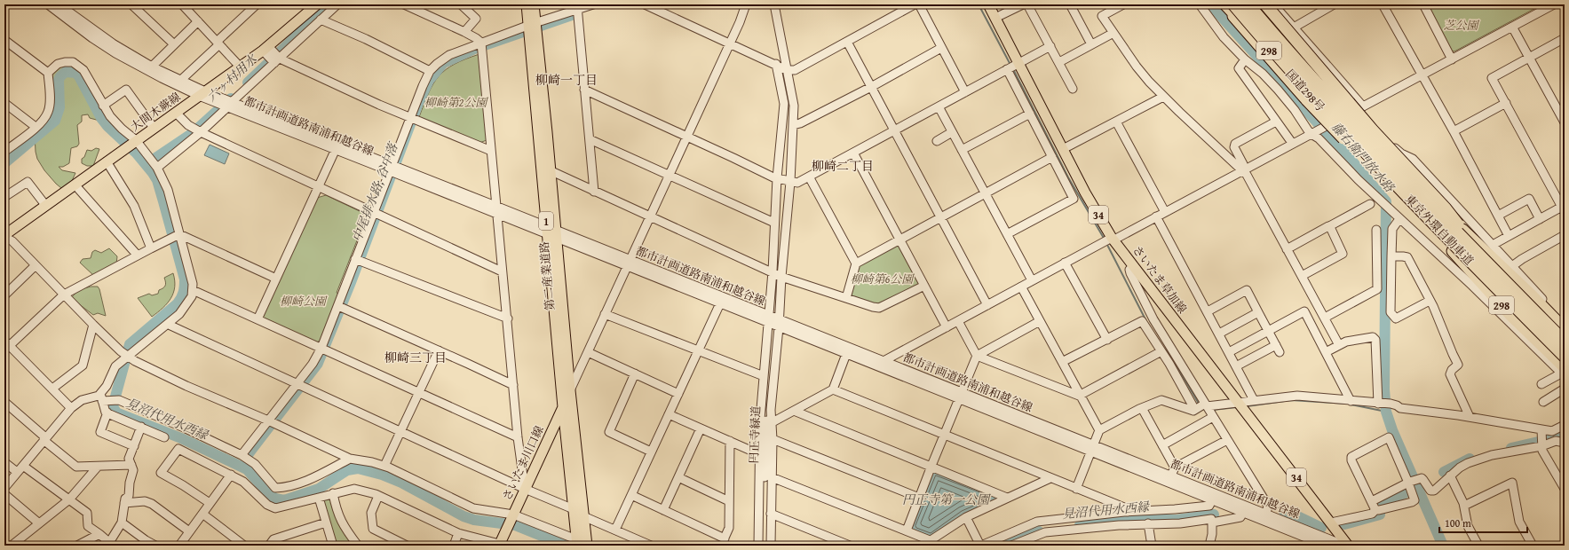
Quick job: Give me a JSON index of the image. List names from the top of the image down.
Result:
{
  "streets": {
    "highway": ["298", "国道298号", "東京外環自動車道"],
    "main road": [
      "大間木蕨線",
      "34",
      "1",
      "第二産業道路",
      "さいたま草加線",
      "さいたま川口線"
    ],
    "street": ["都市計画道路南浦和越谷線", "円正寺緑道"]
  },
  "crossings": [
    ["298", "国道298号"],
    ["大間木蕨線", "都市計画道路南浦和越谷線"],
    ["都市計画道路南浦和越谷線", "第二産業道路"],
    ["都市計画道路南浦和越谷線", "さいたま草加線"],
    ["都市計画道路南浦和越谷線", "円正寺緑道"],
    ["第二産業道路", "さいたま川口線"]
  ],
  "districts": ["柳崎一丁目", "柳崎二丁目", "柳崎三丁目"],
  "water": [
    "六ヶ村用水",
    "藤右衛門放水路",
    "中尾排水路; 谷中落",
    "見沼代用水西縁",
    "円正寺第一公園"
  ],
  "parks": [
    "芝公園",
    "柳崎第2公園",
    "柳崎第6公園",
    "柳崎公園"
  ],
  "scale_bar": "100 m"
}
